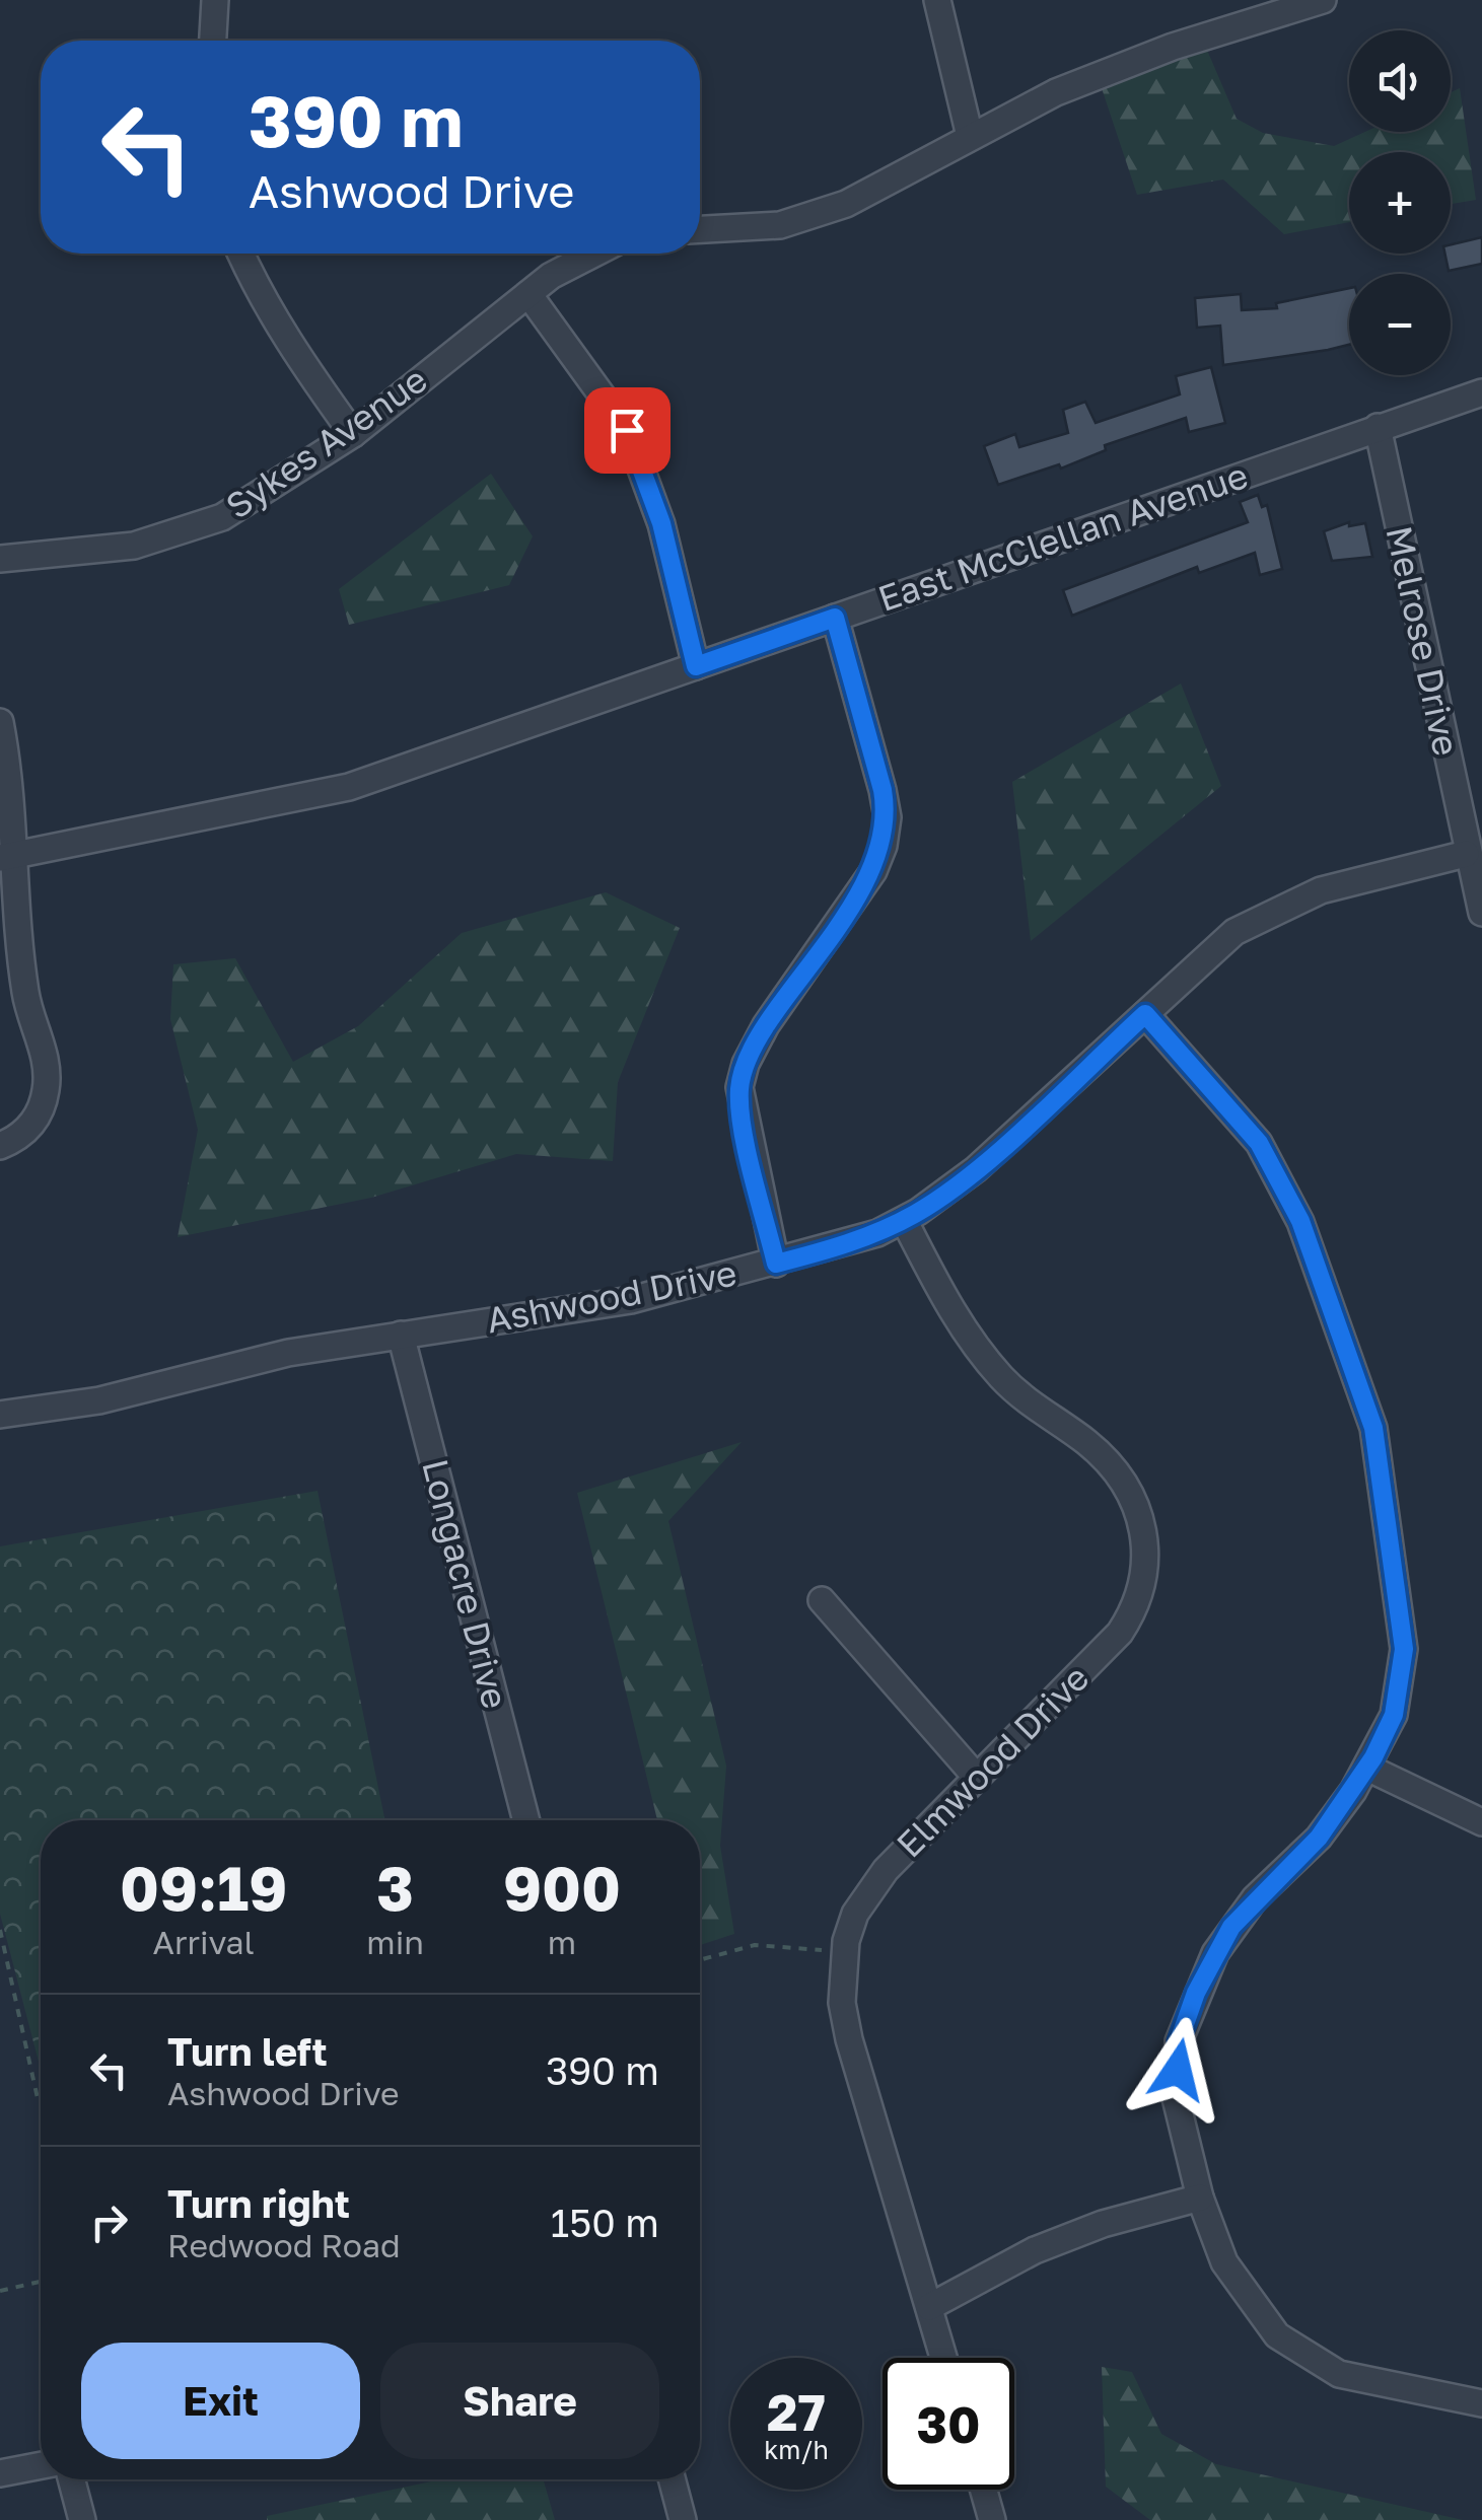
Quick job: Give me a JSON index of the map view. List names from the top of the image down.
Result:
{
  "streets": {
    "street": [
      "Sykes Avenue",
      "East McClellan Avenue",
      "Melrose Drive",
      "Ashwood Drive",
      "Longacre Drive",
      "Elmwood Drive"
    ]
  },
  "crossings": [
    ["East McClellan Avenue", "Melrose Drive"],
    ["Melrose Drive", "Ashwood Drive"],
    ["Ashwood Drive", "Longacre Drive"],
    ["Ashwood Drive", "Elmwood Drive"]
  ],
  "page": {
    "map_buttons": ["+", "−"],
    "turn": ["390 m", "Ashwood Drive"],
    "eta": [
      "09:19",
      "Arrival",
      "3",
      "min",
      "900",
      "m"
    ],
    "list": [
      {
        "name": "Turn left",
        "note": "Ashwood Drive",
        "value": "390 m"
      },
      {
        "name": "Turn right",
        "note": "Redwood Road",
        "value": "150 m"
      }
    ],
    "buttons": ["Exit", "Share"],
    "speed": "27 km/h",
    "limit": "30"
  }
}
